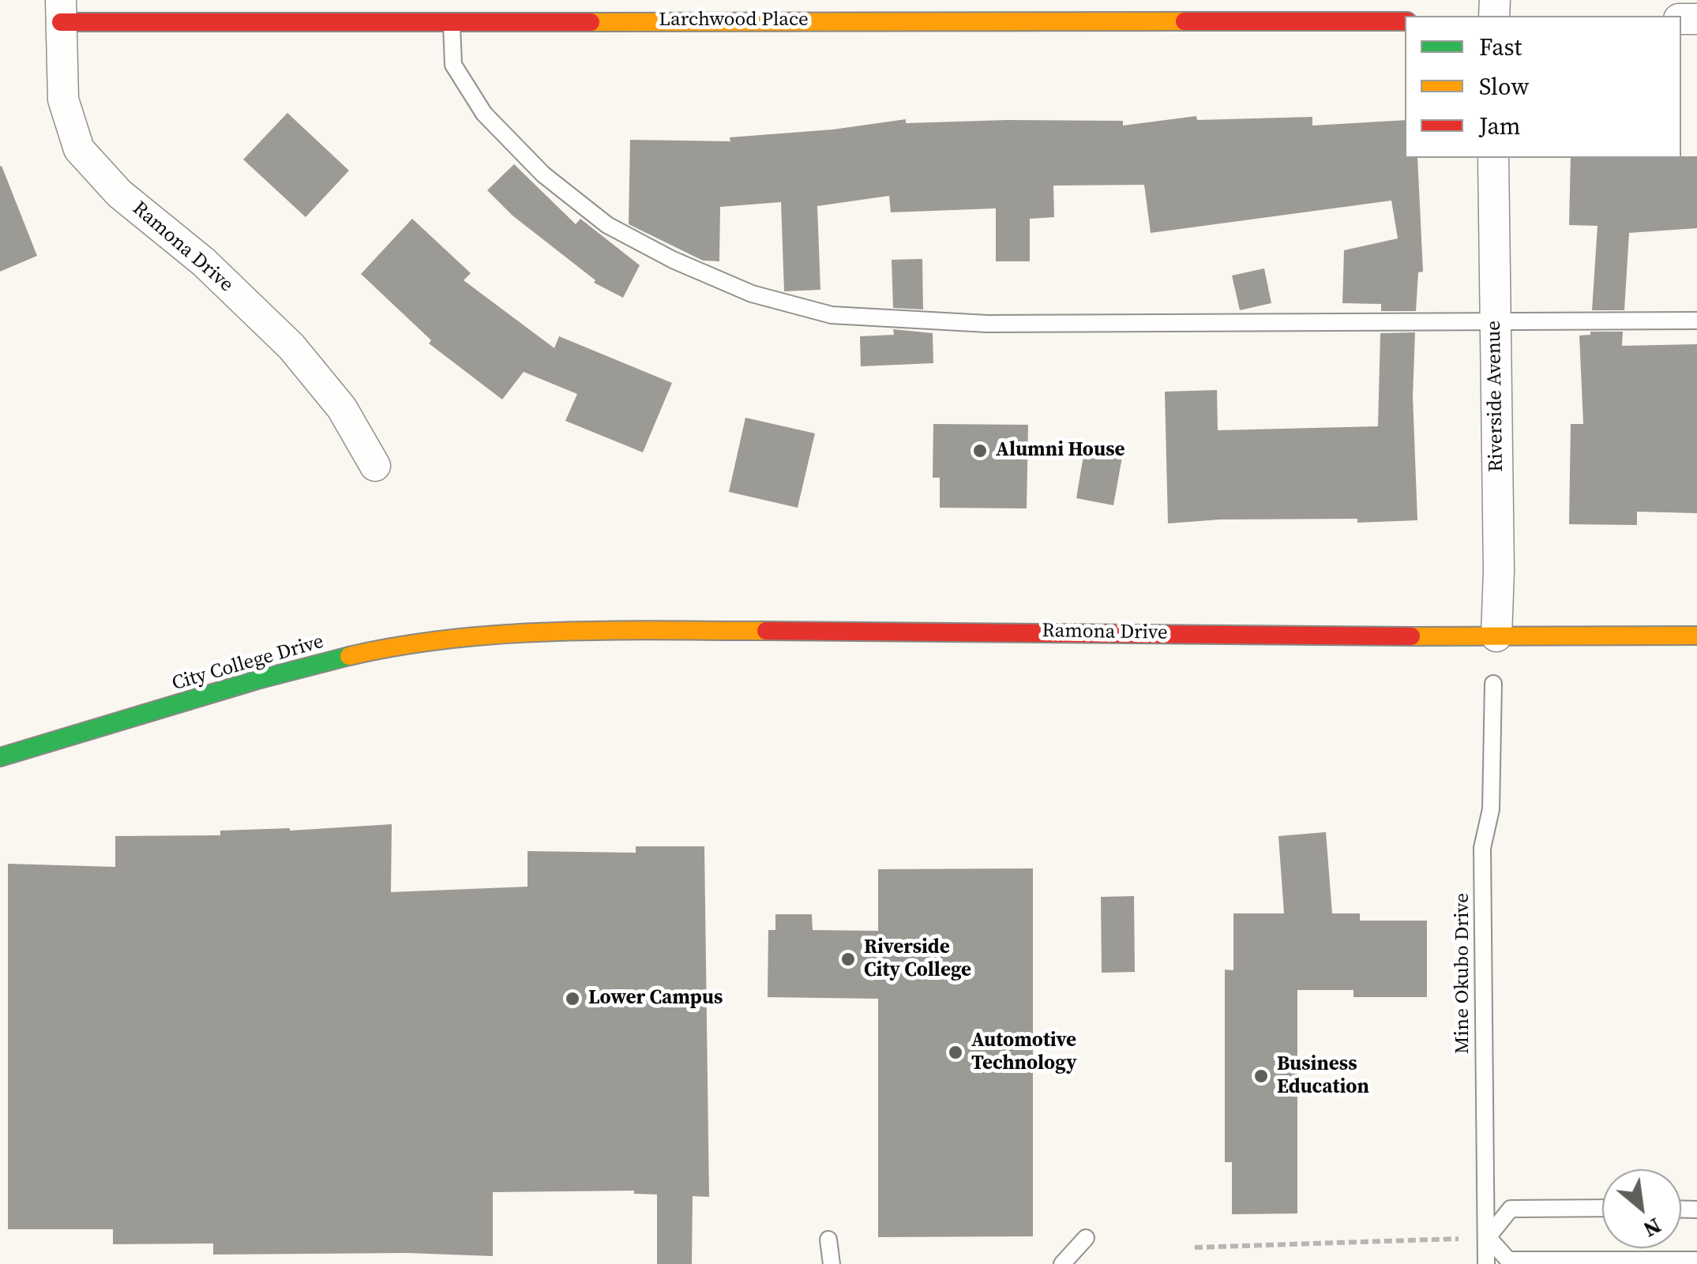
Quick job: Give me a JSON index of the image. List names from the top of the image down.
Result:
{
  "streets": {
    "street": [
      "Larchwood Place",
      "Ramona Drive",
      "Riverside Avenue",
      "City College Drive"
    ],
    "lane": ["Mine Okubo Drive"]
  },
  "crossings": [
    ["Larchwood Place", "Ramona Drive"],
    ["Ramona Drive", "Riverside Avenue"],
    ["Ramona Drive", "City College Drive"]
  ],
  "places": [
    "Alumni House",
    "Riverside City College",
    "Lower Campus",
    "Automotive Technology",
    "Business Education"
  ],
  "legend": ["Fast", "Slow", "Jam"],
  "north": "bottom right"
}
